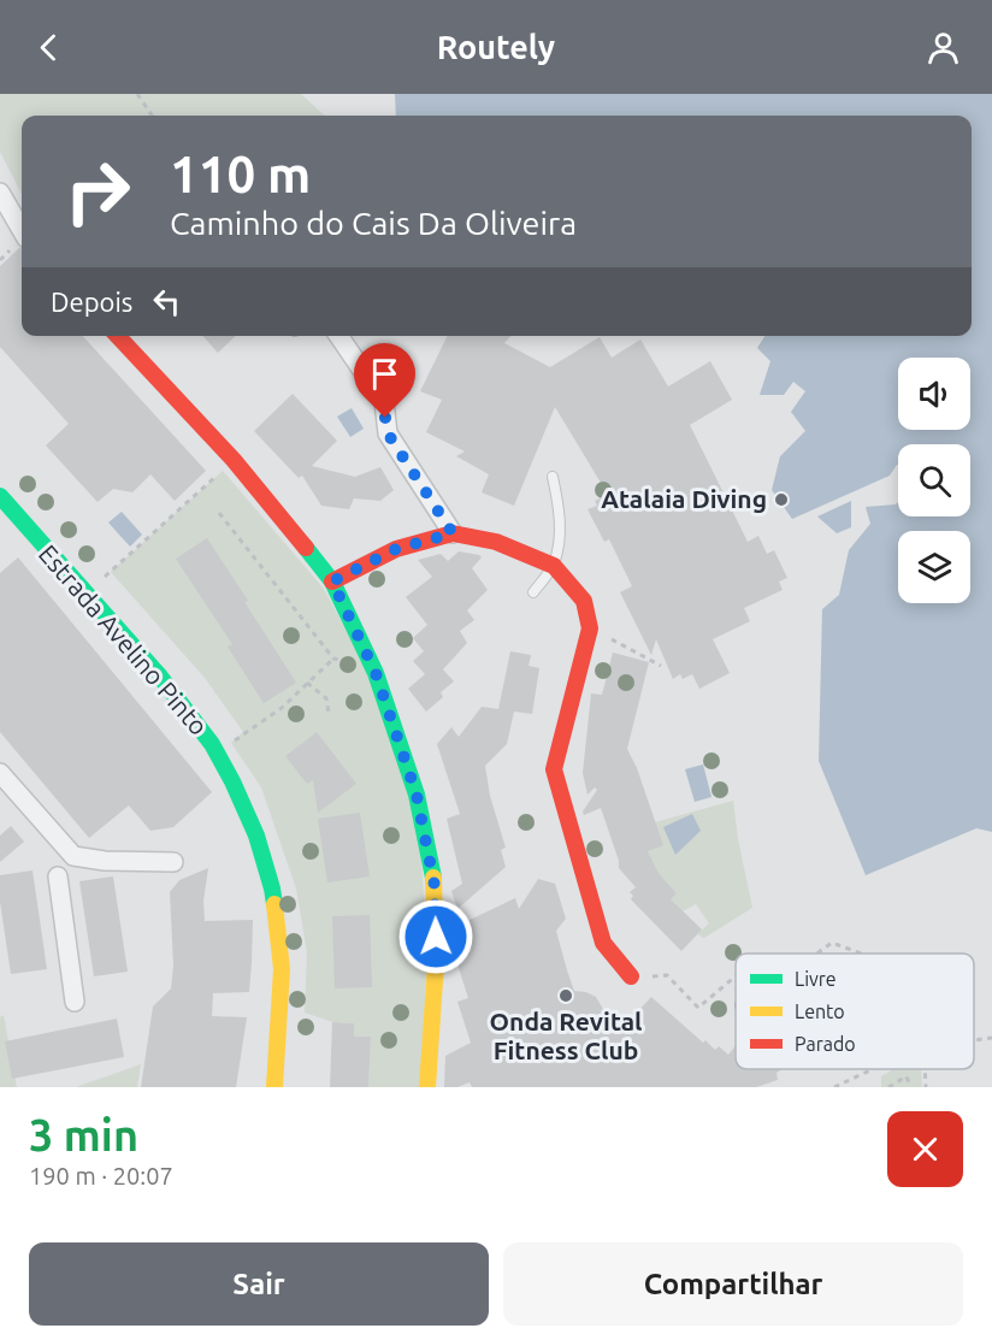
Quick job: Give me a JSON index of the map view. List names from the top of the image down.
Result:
{
  "streets": {
    "street": ["Estrada Avelino Pinto"]
  },
  "places": ["Atalaia Diving", "Onda Revital Fitness Club"],
  "legend": ["Livre", "Lento", "Parado"],
  "page": {
    "header": "Routely",
    "turn": ["110 m", "Caminho do Cais Da Oliveira"],
    "then": "Depois",
    "heading": ["3 min", "190 m · 20:07"],
    "buttons": ["Sair", "Compartilhar"]
  }
}
